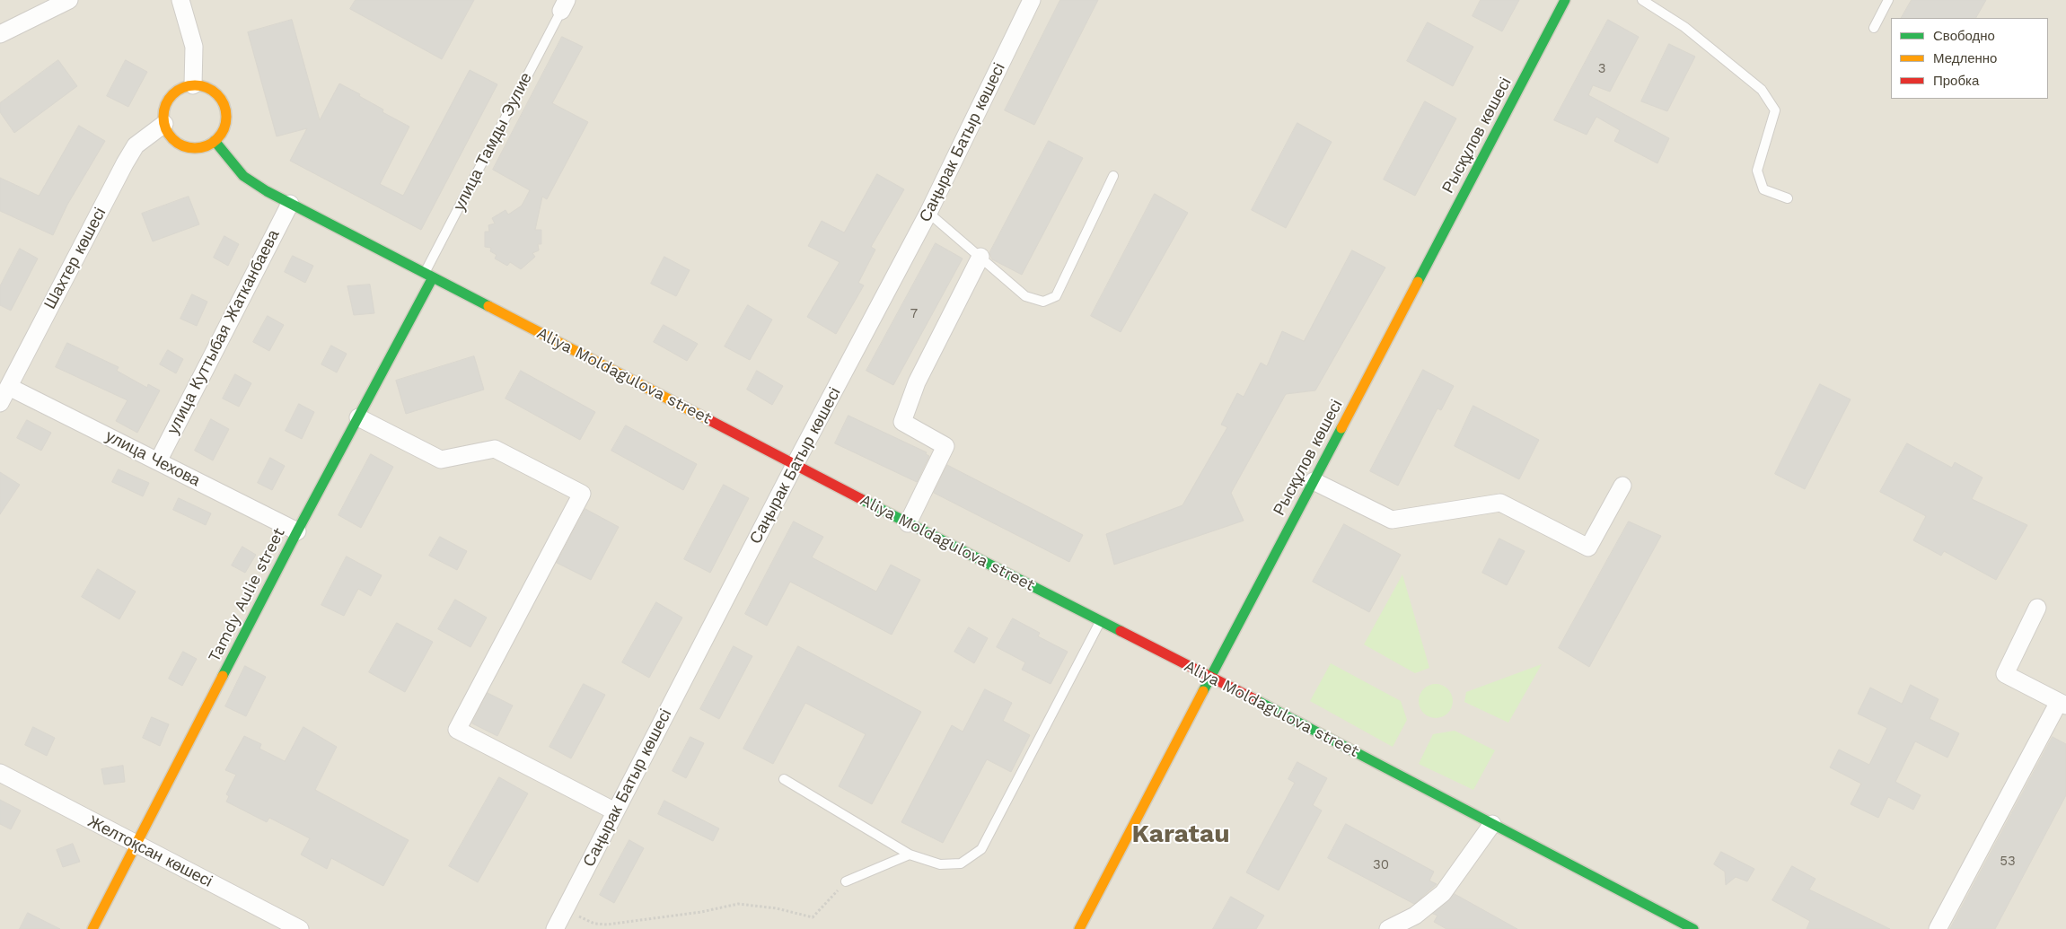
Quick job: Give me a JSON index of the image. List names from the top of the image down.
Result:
{
  "streets": {
    "street": [
      "Рысқұлов көшесі",
      "Саңырак Батыр көшесі",
      "Шахтер көшесі",
      "улица Куттыбая Жатканбаева",
      "Aliya Moldagulova street",
      "улица Чехова",
      "Tamdy Aulie street",
      "Желтоқсан көшесі"
    ],
    "lane": ["улица Тамды Эулие"]
  },
  "crossings": [
    ["Рысқұлов көшесі", "Aliya Moldagulova street"],
    ["улица Тамды Эулие", "Aliya Moldagulova street"],
    ["улица Тамды Эулие", "Tamdy Aulie street"],
    ["Саңырак Батыр көшесі", "Aliya Moldagulova street"],
    ["Шахтер көшесі", "Aliya Moldagulova street"],
    ["Шахтер көшесі", "улица Чехова"],
    ["улица Куттыбая Жатканбаева", "Aliya Moldagulova street"],
    ["улица Куттыбая Жатканбаева", "улица Чехова"],
    ["Aliya Moldagulova street", "Tamdy Aulie street"],
    ["улица Чехова", "Tamdy Aulie street"],
    ["Tamdy Aulie street", "Желтоқсан көшесі"]
  ],
  "districts": ["Karatau"],
  "house_numbers": [
    "3",
    "7",
    "53",
    "30"
  ],
  "legend": ["Свободно", "Медленно", "Пробка"]
}
